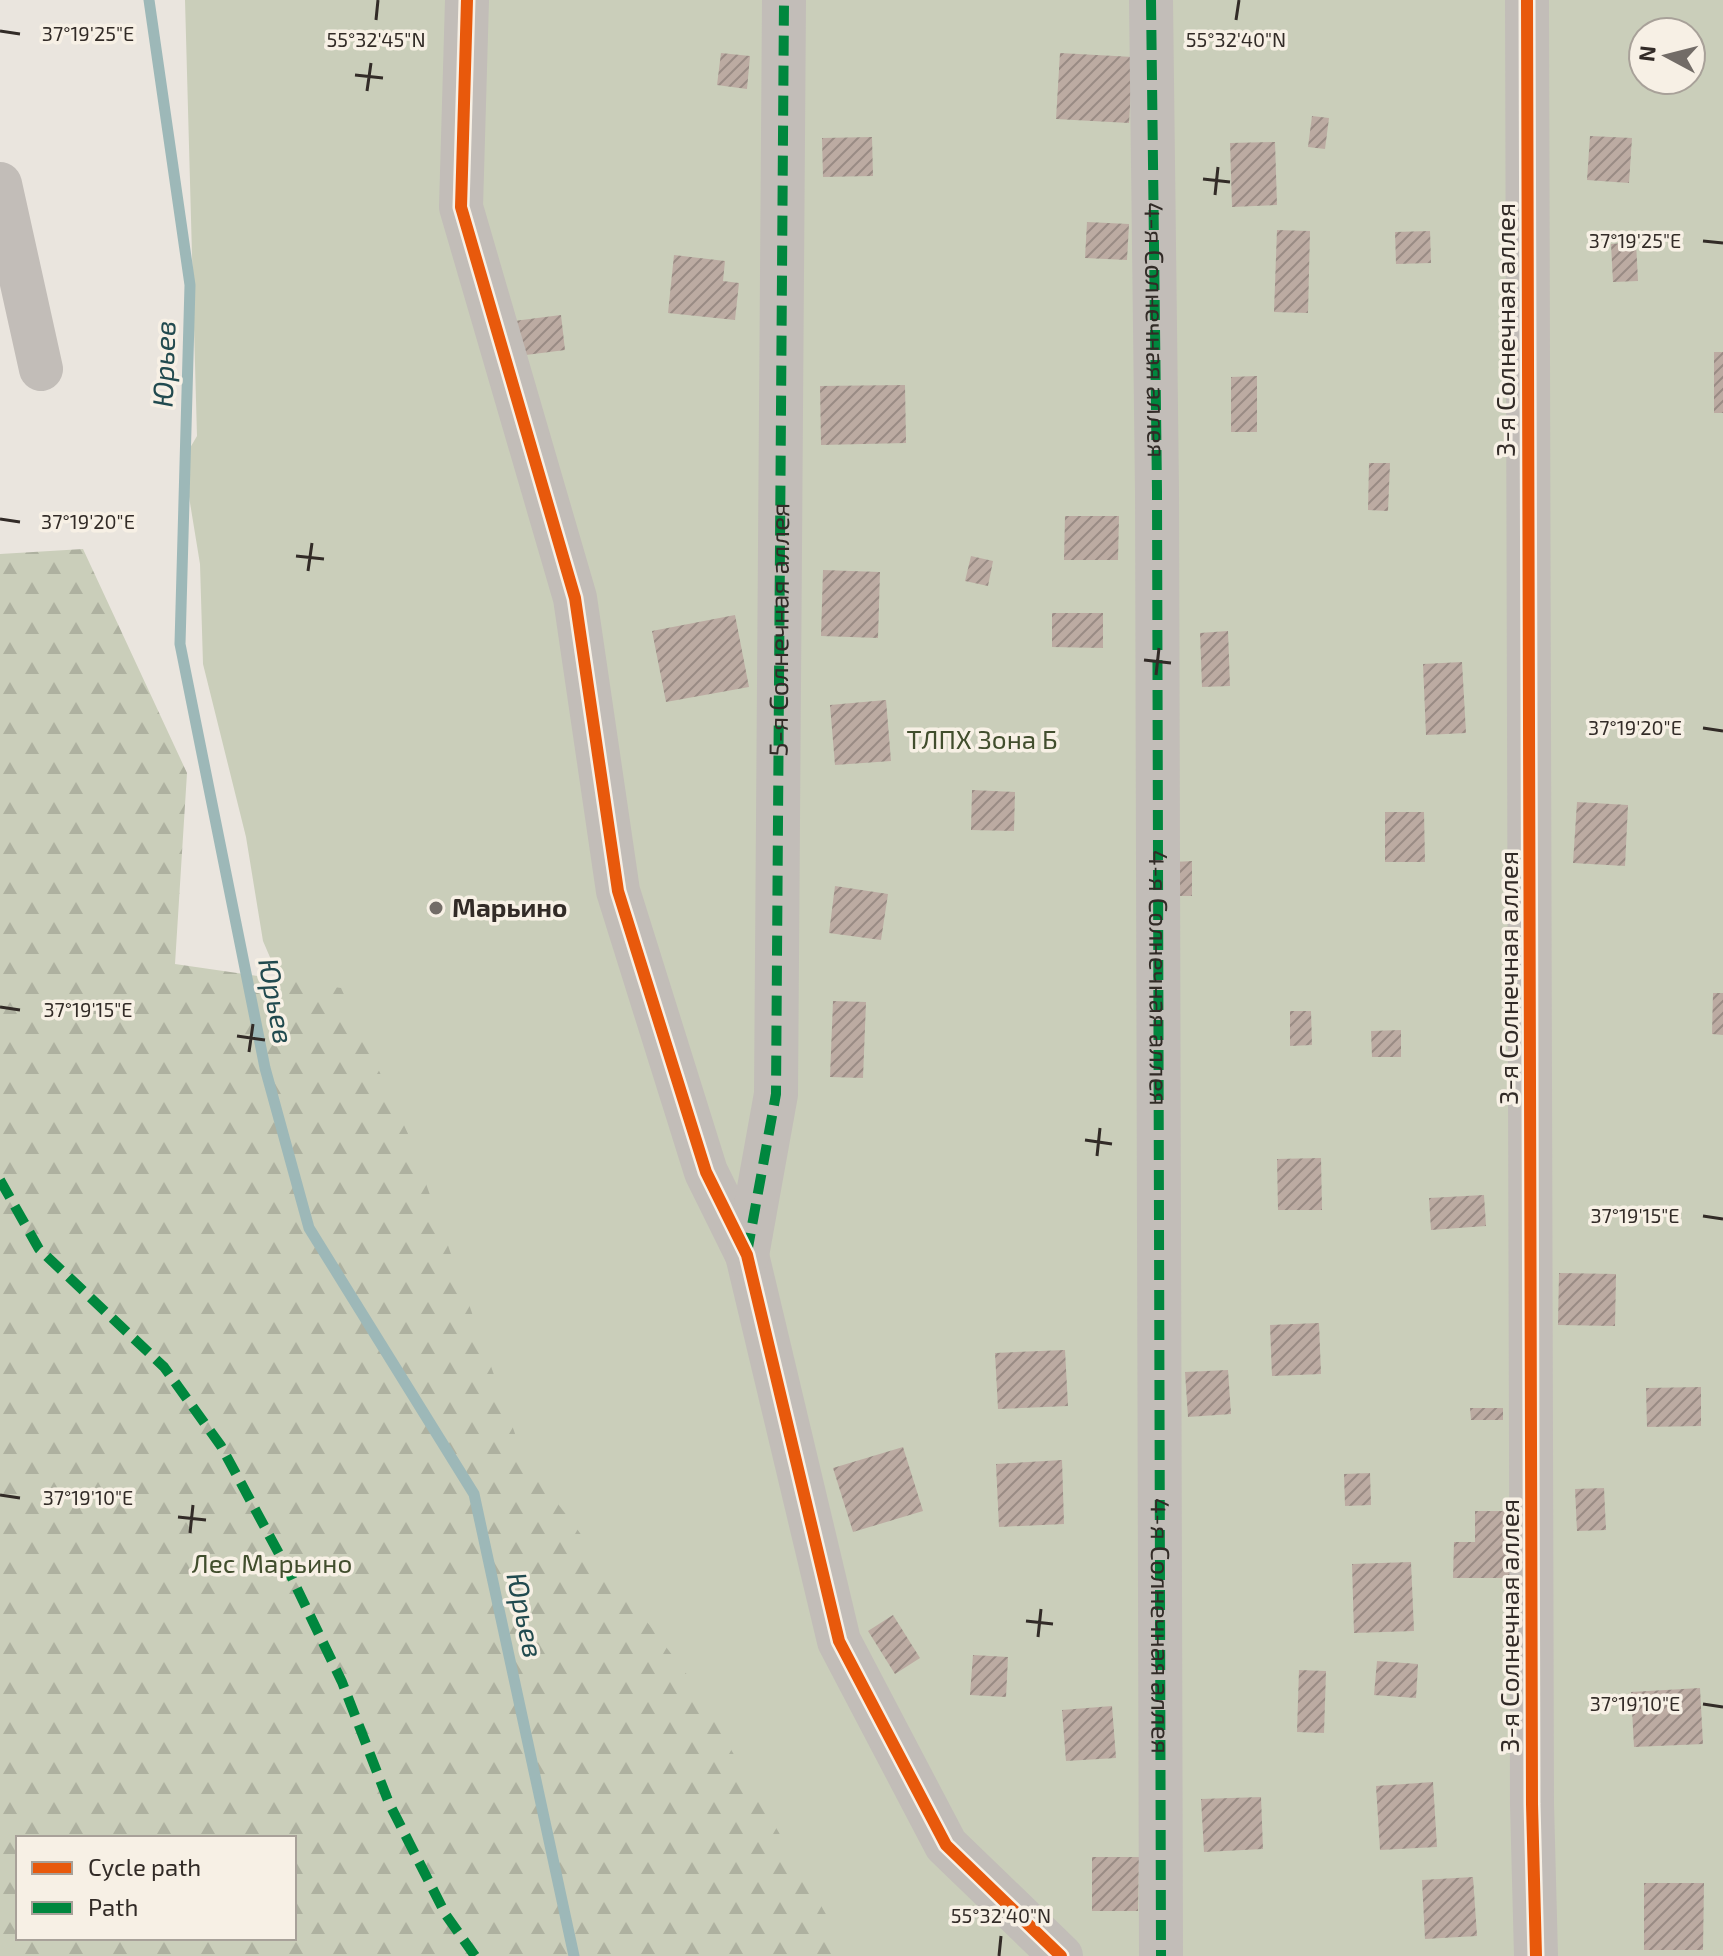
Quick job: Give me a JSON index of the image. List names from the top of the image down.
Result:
{
  "streets": {
    "street": ["4-я Солнечная аллея", "3-я Солнечная аллея", "5-я Солнечная аллея"]
  },
  "water": ["Юрьев"],
  "parks": ["ТЛПХ Зона Б", "Лес Марьино"],
  "places": ["Марьино"],
  "legend": ["Cycle path", "Path"],
  "north": "left",
  "coordinates": [
    "37°19'25\"E",
    "55°32'45\"N",
    "55°32'40\"N",
    "37°19'20\"E",
    "37°19'15\"E",
    "37°19'10\"E"
  ]
}
